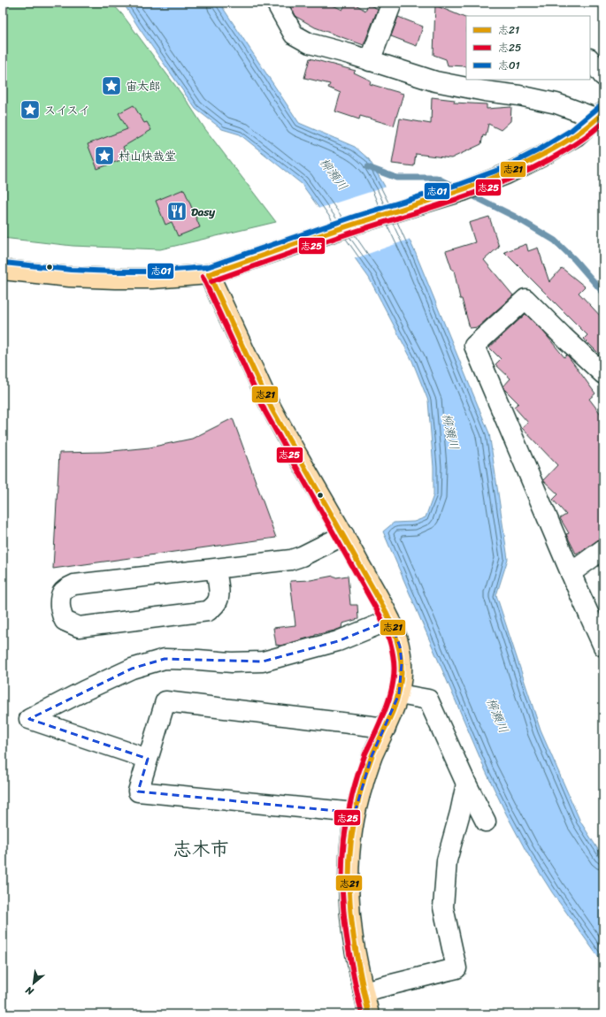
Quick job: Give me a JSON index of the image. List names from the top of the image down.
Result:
{
  "districts": ["志木市"],
  "water": ["柳瀬川"],
  "places": {
    "place": ["宙太郎", "スイスイ", "村山快哉堂"],
    "restaurant": ["Dasy"]
  },
  "lines": ["transit line 志01", "transit line 志21", "transit line 志25"],
  "legend": ["志21", "志25", "志01"],
  "north": "bottom left"
}
